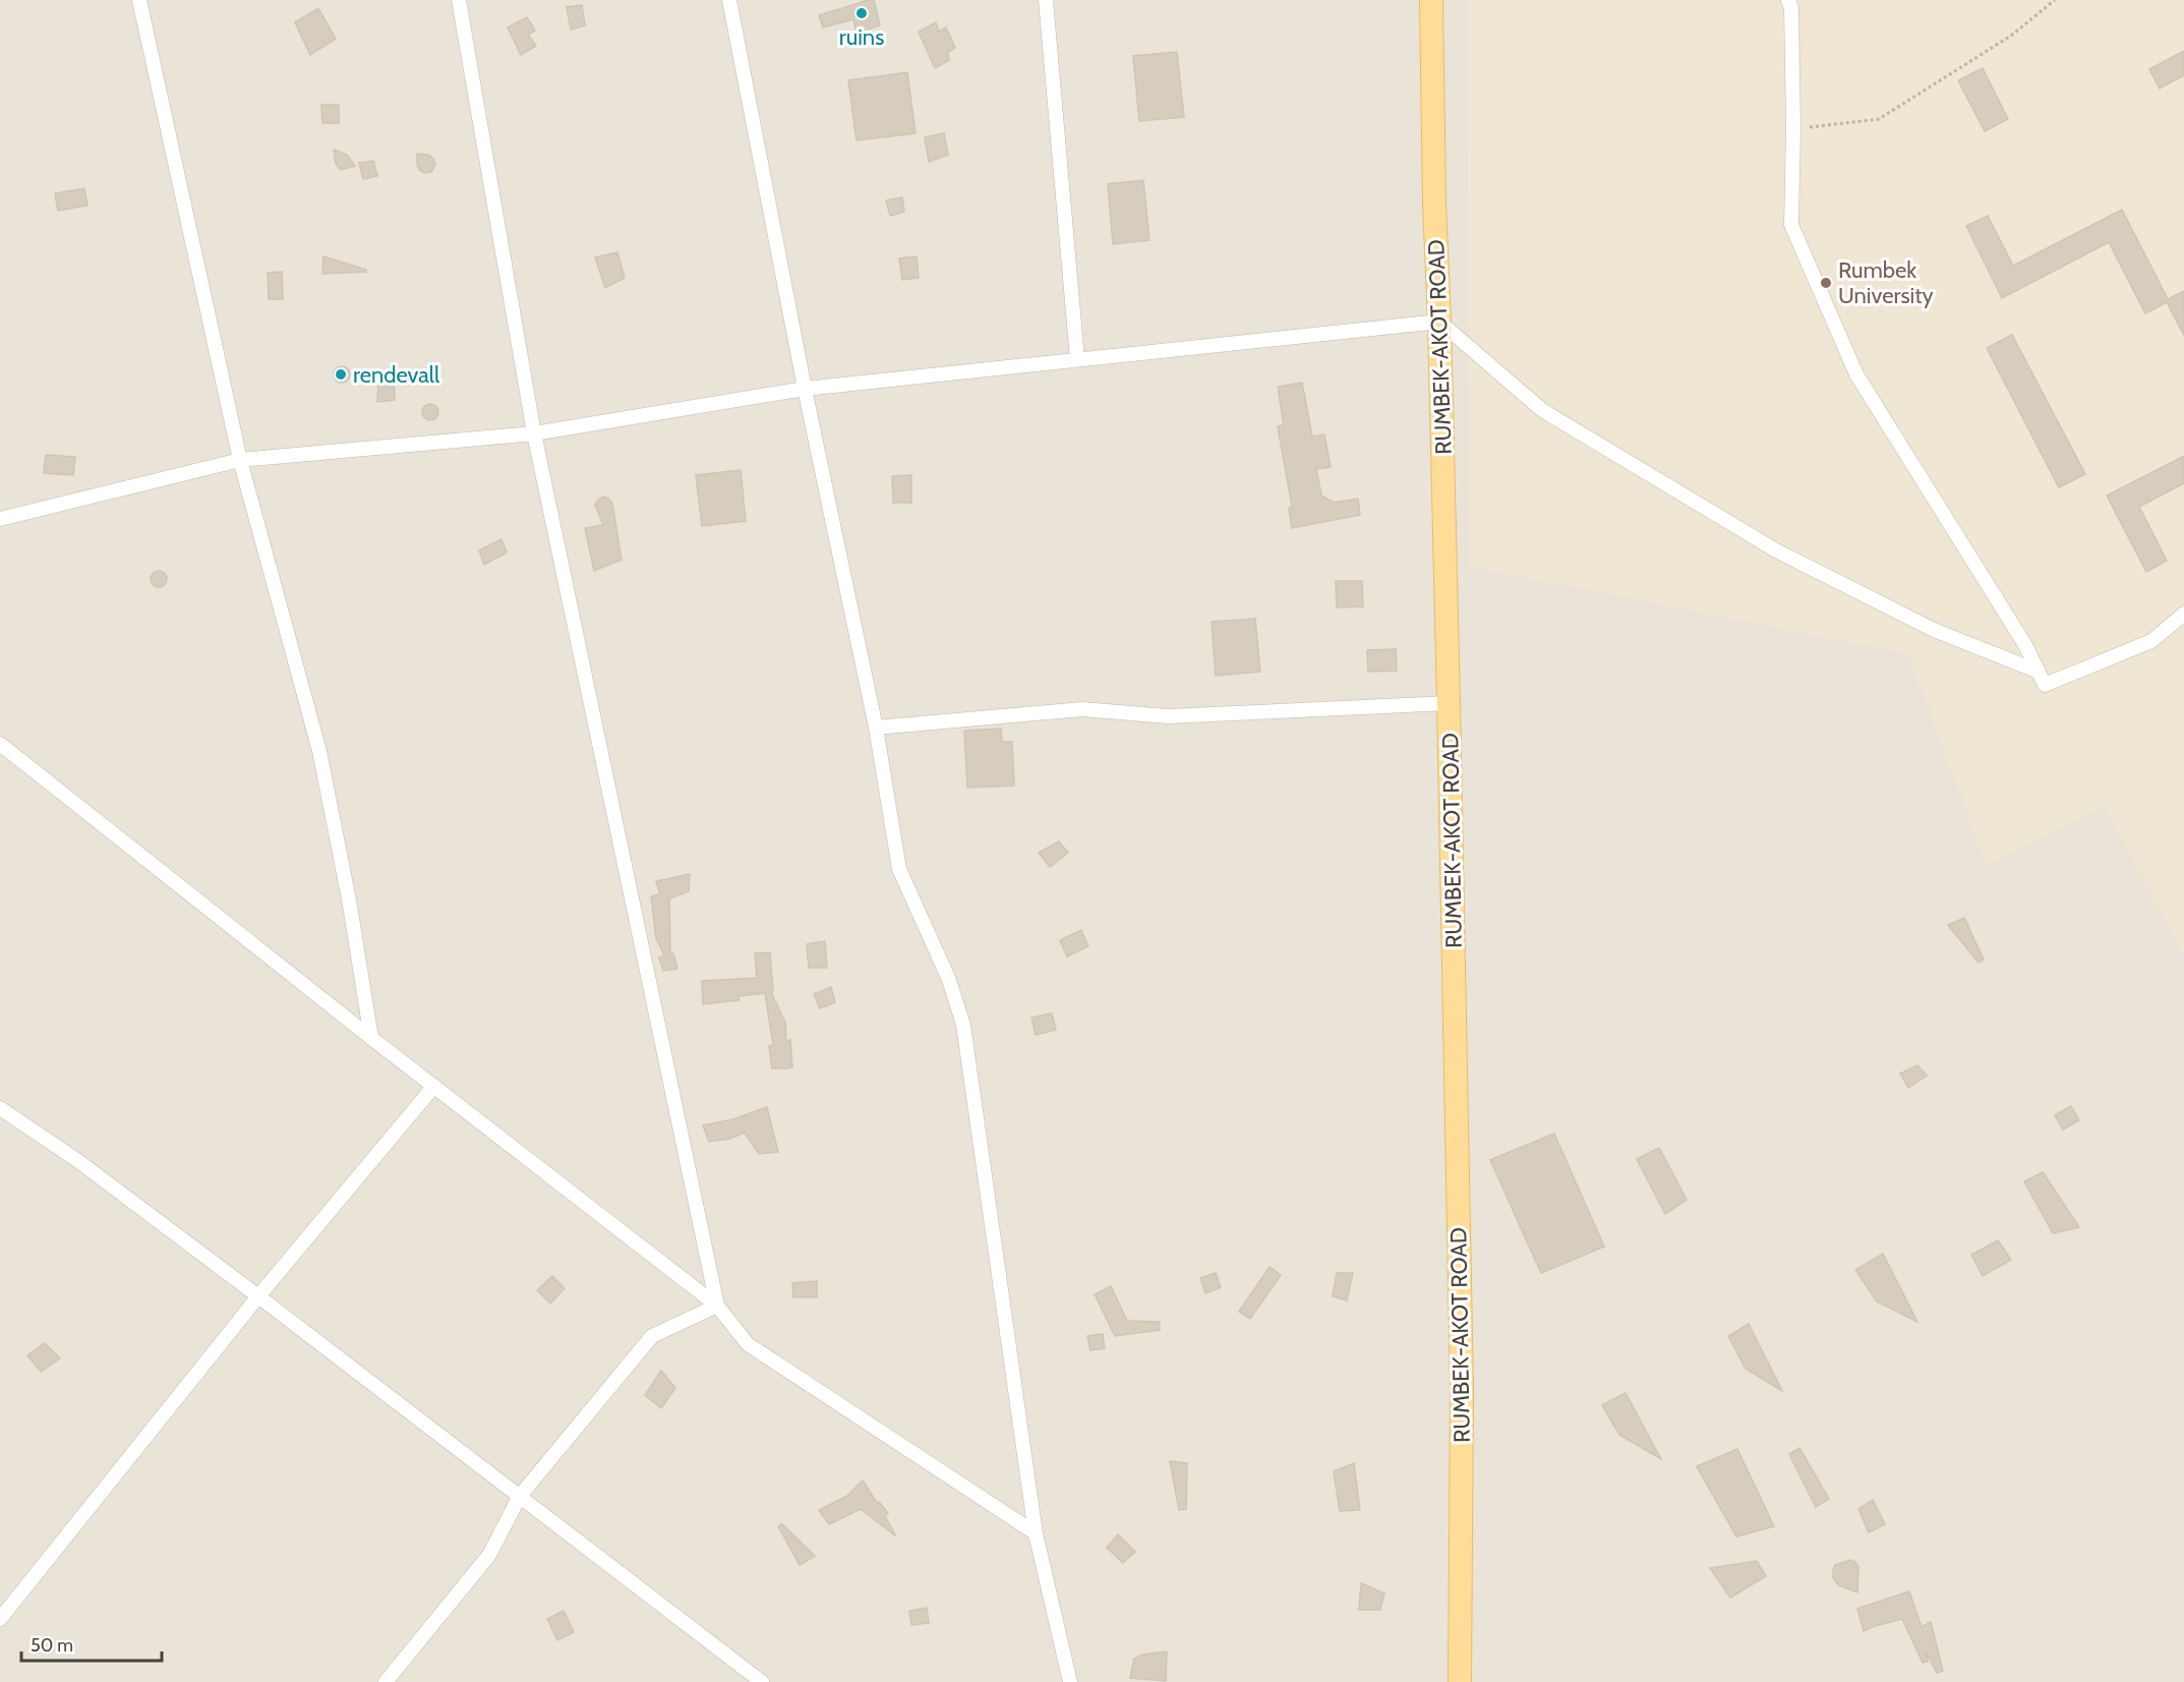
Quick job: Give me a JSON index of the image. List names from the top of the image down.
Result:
{
  "streets": {
    "main road": ["RUMBEK-AKOT ROAD"]
  },
  "places": ["ruins", "Rumbek University", "rendevall"],
  "scale_bar": "50 m"
}
